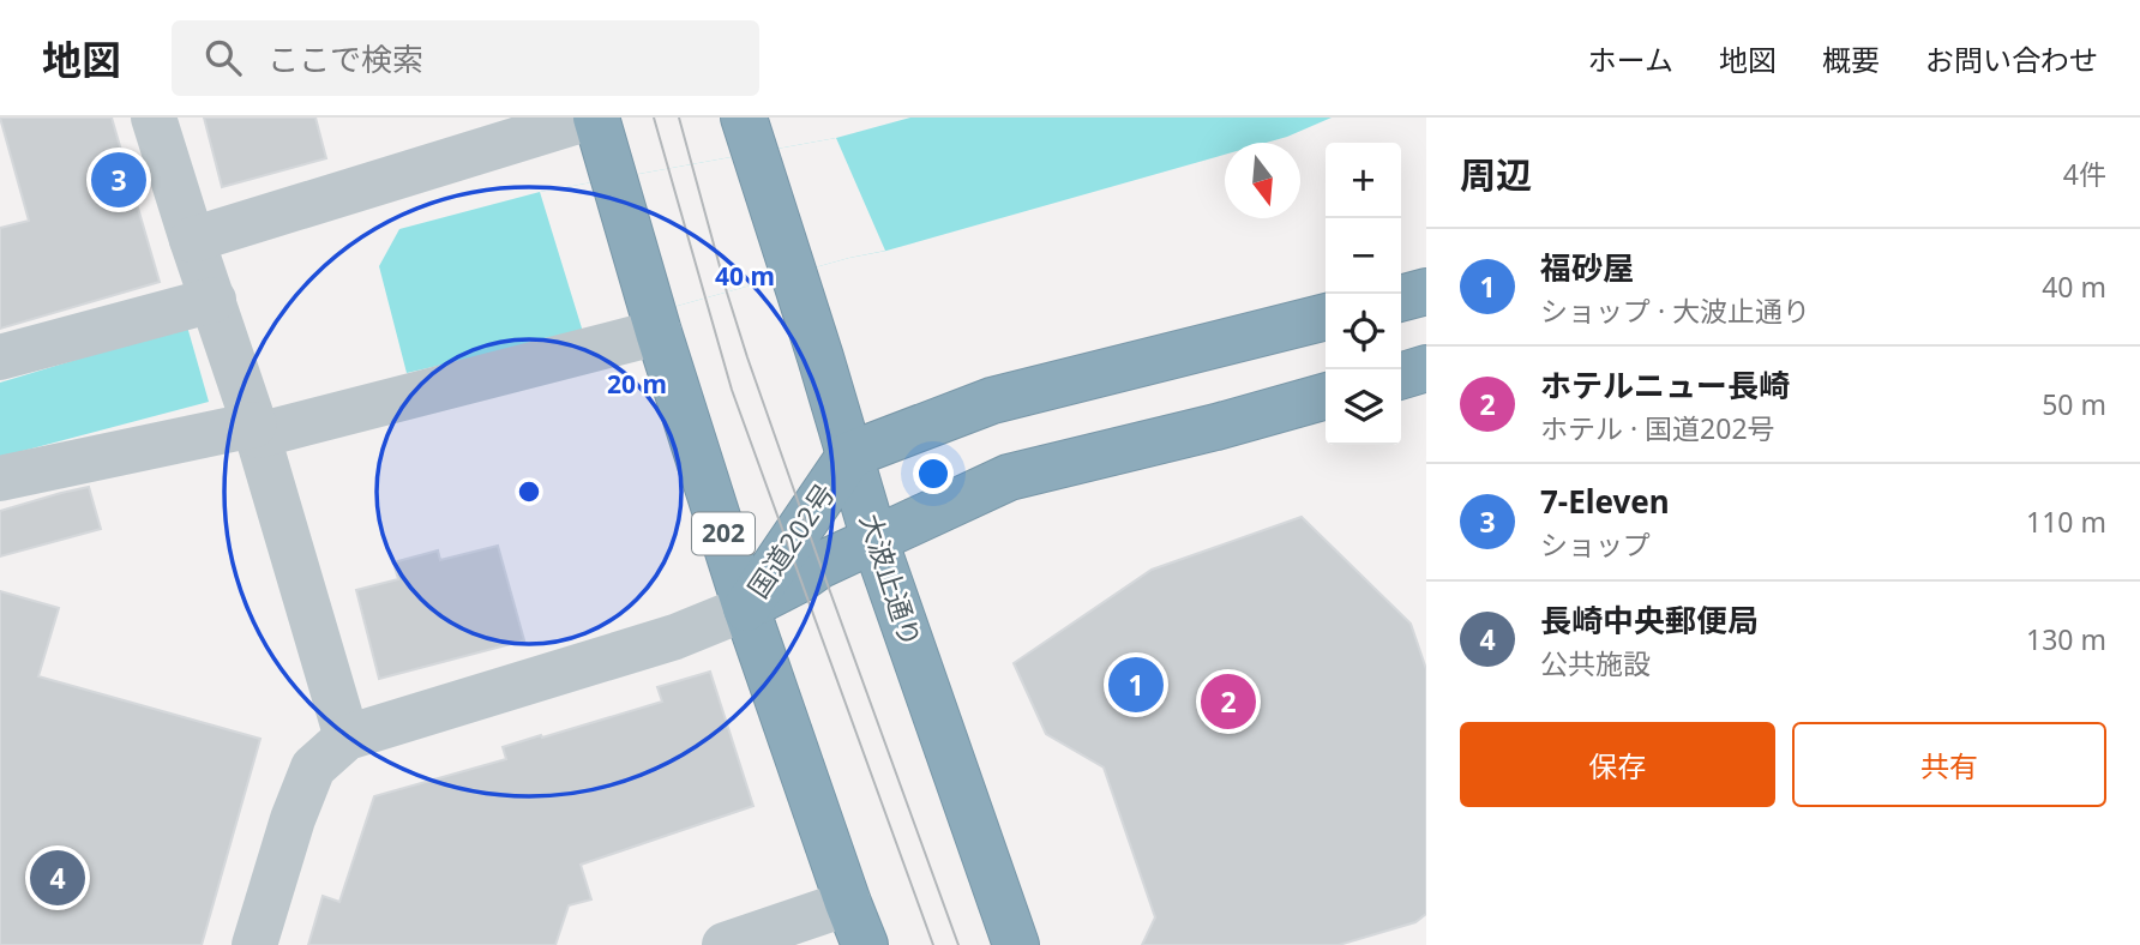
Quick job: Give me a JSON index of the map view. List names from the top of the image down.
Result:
{
  "streets": {
    "highway": ["202", "国道202号", "大波止通り"]
  },
  "crossings": [
    ["202", "国道202号"],
    ["国道202号", "大波止通り"]
  ],
  "north": "bottom",
  "page": {
    "header": "地図",
    "search": "ここで検索",
    "nav": [
      "ホーム",
      "地図",
      "概要",
      "お問い合わせ"
    ],
    "heading": ["周辺", "4件"],
    "map_buttons": ["+", "−"],
    "pins": [
      "3",
      "1",
      "2",
      "4"
    ],
    "list": [
      {
        "mark": "1",
        "name": "福砂屋",
        "note": "ショップ · 大波止通り",
        "value": "40 m"
      },
      {
        "mark": "2",
        "name": "ホテルニュー長崎",
        "note": "ホテル · 国道202号",
        "value": "50 m"
      },
      {
        "mark": "3",
        "name": "7-Eleven",
        "note": "ショップ",
        "value": "110 m"
      },
      {
        "mark": "4",
        "name": "長崎中央郵便局",
        "note": "公共施設",
        "value": "130 m"
      }
    ],
    "buttons": ["保存", "共有"]
  },
  "rings": ["40 m", "20 m"]
}
